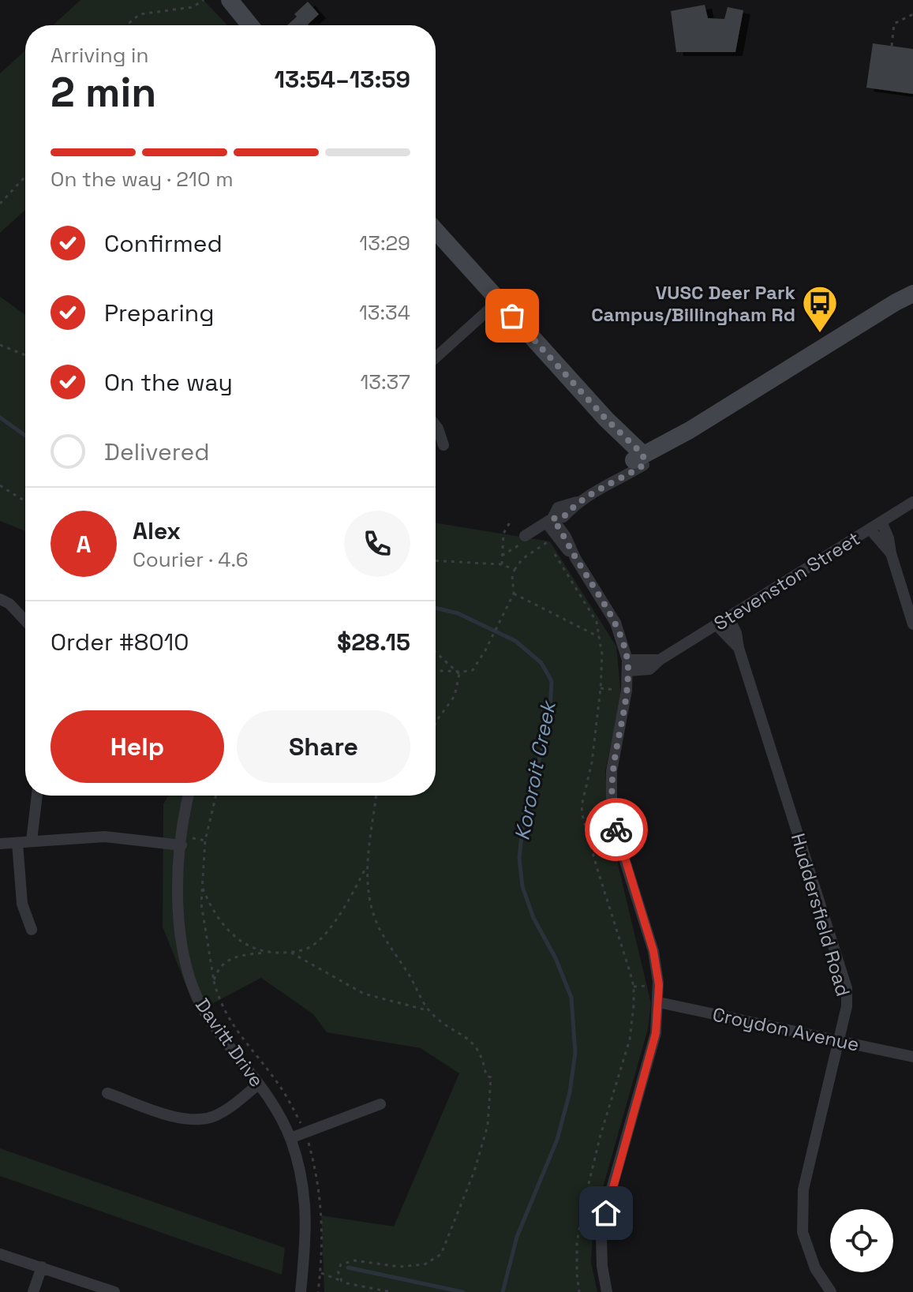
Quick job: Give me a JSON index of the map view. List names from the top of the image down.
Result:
{
  "streets": {
    "street": [
      "Stevenston Street",
      "Huddersfield Road",
      "Croydon Avenue",
      "Davitt Drive"
    ]
  },
  "crossings": [
    ["Stevenston Street", "Huddersfield Road"],
    ["Huddersfield Road", "Croydon Avenue"]
  ],
  "water": ["Kororoit Creek"],
  "places": {
    "bus stop": ["VUSC Deer Park Campus/Billingham Rd"]
  },
  "page": {
    "heading": ["2 min", "Arriving in", "13:54–13:59"],
    "panel": [
      "Alex",
      "Courier · 4.6",
      "Order #8010",
      "$28.15"
    ],
    "bar": "On the way · 210 m",
    "list": [
      ["Confirmed", "13:29"],
      ["Preparing", "13:34"],
      ["On the way", "13:37"],
      "Delivered"
    ],
    "round": "A",
    "buttons": ["Help", "Share"]
  }
}
